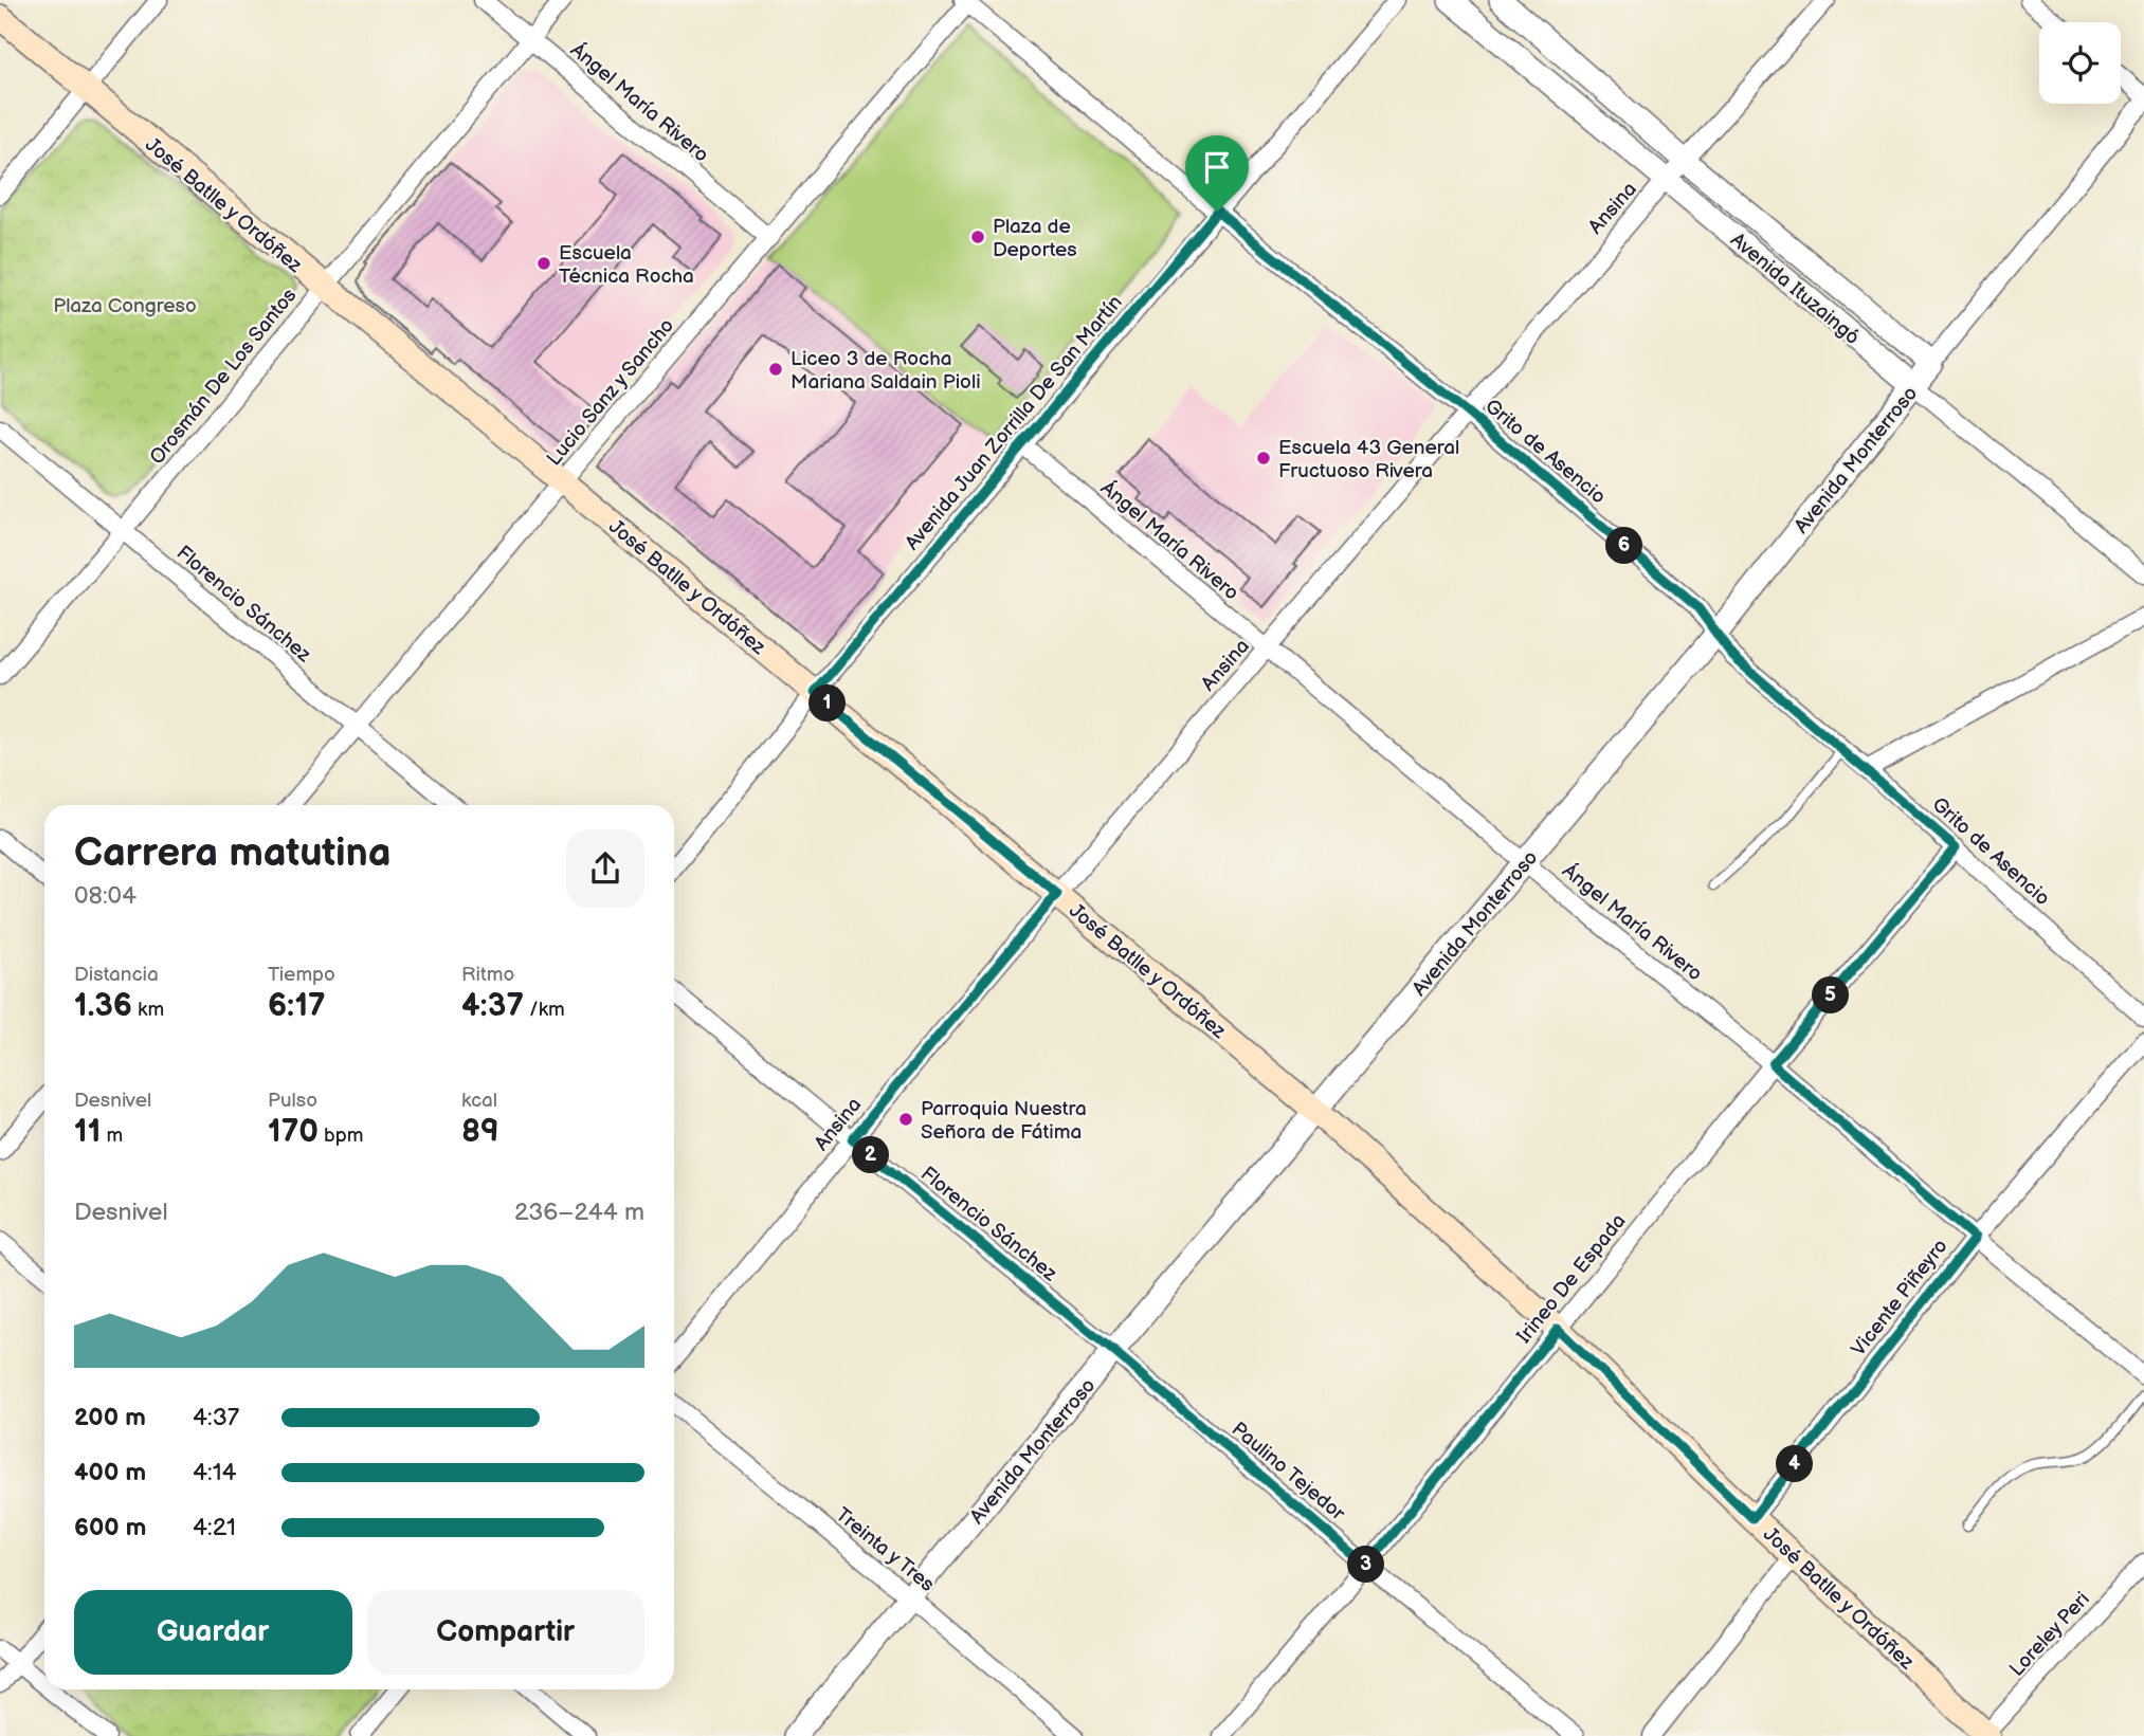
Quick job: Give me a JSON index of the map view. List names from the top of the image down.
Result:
{
  "streets": {
    "main road": ["José Batlle y Ordóñez"],
    "street": [
      "Ángel María Rivero",
      "Ansina",
      "Avenida Ituzaingó",
      "Orosmán De Los Santos",
      "Lucio Sanz y Sancho",
      "Avenida Juan Zorrilla De San Martín",
      "Grito de Asencio",
      "Avenida Monterroso",
      "Florencio Sánchez",
      "Irineo De Espada",
      "Vicente Piñeyro",
      "Paulino Tejedor",
      "Treinta y Tres",
      "Loreley Peri"
    ]
  },
  "crossings": [
    ["Ángel María Rivero", "Ansina"],
    ["Ángel María Rivero", "Orosmán De Los Santos"],
    ["Ángel María Rivero", "Lucio Sanz y Sancho"],
    ["Ángel María Rivero", "Avenida Juan Zorrilla De San Martín"],
    ["Ángel María Rivero", "Avenida Monterroso"],
    ["Ángel María Rivero", "Irineo De Espada"],
    ["Ángel María Rivero", "Vicente Piñeyro"],
    ["José Batlle y Ordóñez", "Ansina"],
    ["José Batlle y Ordóñez", "Orosmán De Los Santos"],
    ["José Batlle y Ordóñez", "Lucio Sanz y Sancho"],
    ["José Batlle y Ordóñez", "Avenida Juan Zorrilla De San Martín"],
    ["José Batlle y Ordóñez", "Avenida Monterroso"],
    ["José Batlle y Ordóñez", "Irineo De Espada"],
    ["José Batlle y Ordóñez", "Vicente Piñeyro"],
    ["José Batlle y Ordóñez", "Loreley Peri"],
    ["Ansina", "Avenida Ituzaingó"],
    ["Ansina", "Grito de Asencio"],
    ["Ansina", "Florencio Sánchez"],
    ["Avenida Ituzaingó", "Avenida Monterroso"],
    ["Orosmán De Los Santos", "Florencio Sánchez"],
    ["Lucio Sanz y Sancho", "Grito de Asencio"],
    ["Lucio Sanz y Sancho", "Florencio Sánchez"],
    ["Avenida Juan Zorrilla De San Martín", "Grito de Asencio"],
    ["Grito de Asencio", "Avenida Monterroso"],
    ["Grito de Asencio", "Irineo De Espada"],
    ["Avenida Monterroso", "Florencio Sánchez"],
    ["Avenida Monterroso", "Paulino Tejedor"],
    ["Avenida Monterroso", "Treinta y Tres"],
    ["Florencio Sánchez", "Paulino Tejedor"],
    ["Irineo De Espada", "Paulino Tejedor"]
  ],
  "parks": ["Plaza Congreso"],
  "places": [
    "Plaza de Deportes",
    "Escuela Técnica Rocha",
    "Liceo 3 de Rocha Mariana Saldain Pioli",
    "Escuela 43 General Fructuoso Rivera",
    "Parroquia Nuestra Señora de Fátima"
  ],
  "page": {
    "pins": [
      "6",
      "1",
      "5",
      "2",
      "4",
      "3"
    ],
    "heading": ["Carrera matutina", "08:04"],
    "stats": [
      ["Distancia", "1.36 km"],
      ["Tiempo", "6:17"],
      ["Ritmo", "4:37 /km"],
      ["Desnivel", "11 m"],
      ["Pulso", "170 bpm"],
      ["kcal", "89"]
    ],
    "chart": ["Desnivel", "236–244 m"],
    "list": [
      {
        "name": "200 m",
        "note": "4:37"
      },
      {
        "name": "400 m",
        "note": "4:14"
      },
      {
        "name": "600 m",
        "note": "4:21"
      }
    ],
    "buttons": ["Guardar", "Compartir"]
  }
}
